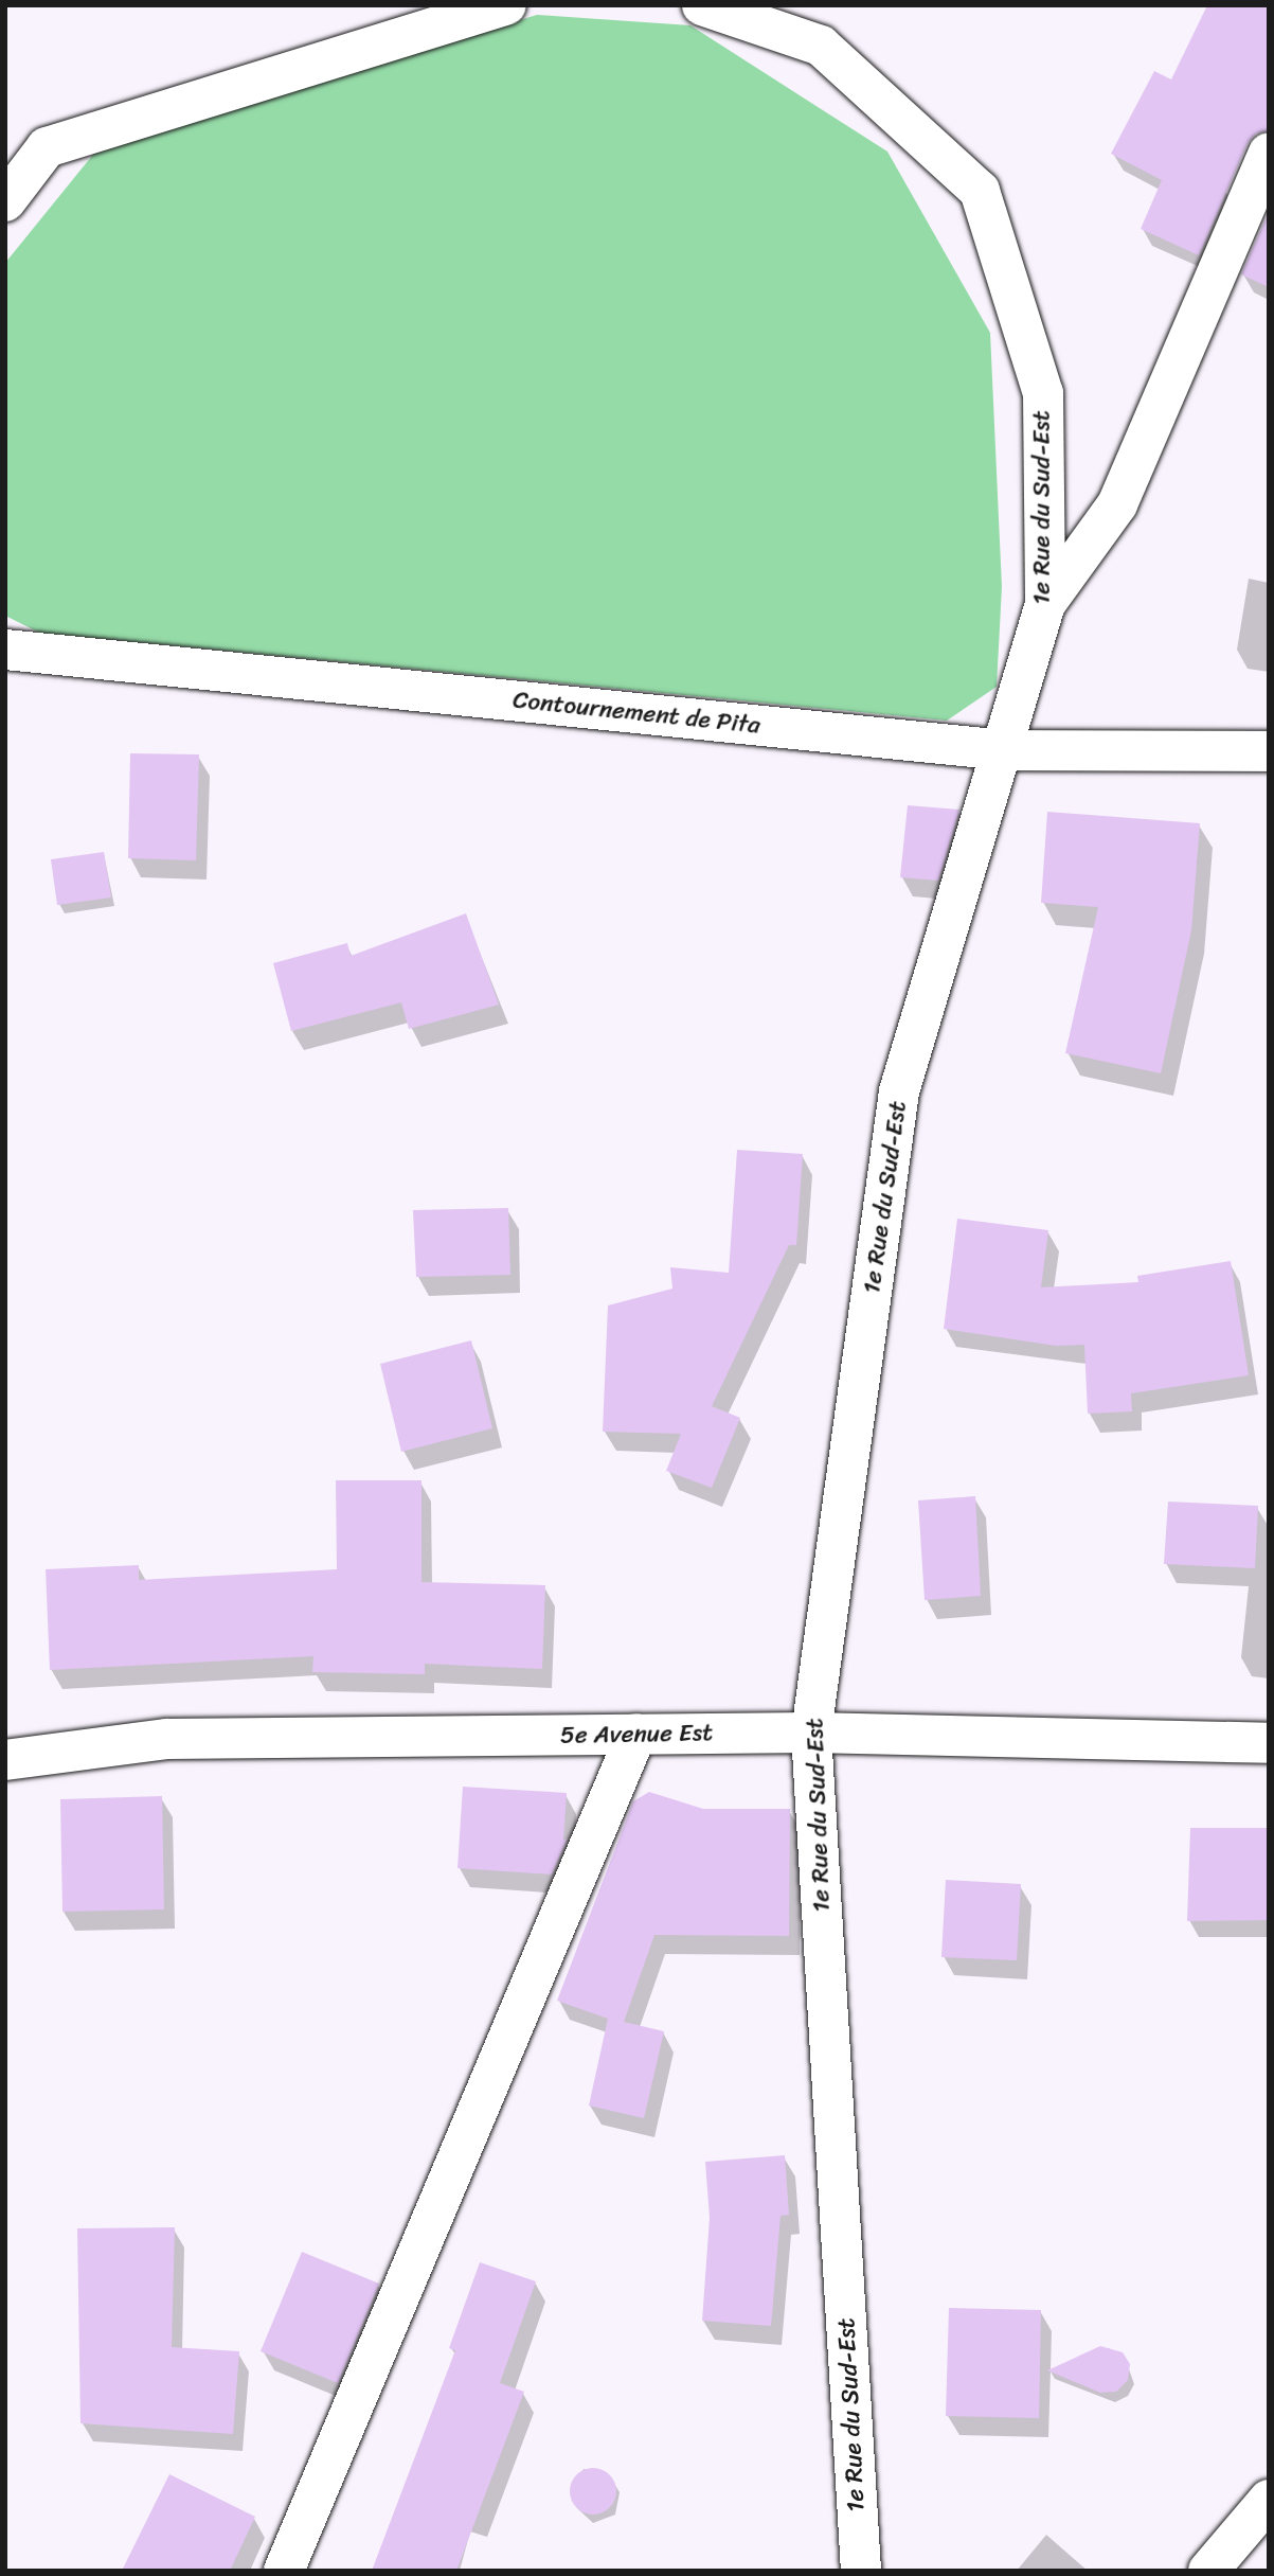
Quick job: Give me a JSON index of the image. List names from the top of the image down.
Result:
{
  "streets": {
    "street": ["1e Rue du Sud-Est", "Contournement de Pita", "5e Avenue Est"]
  },
  "crossings": [
    ["1e Rue du Sud-Est", "Contournement de Pita"],
    ["1e Rue du Sud-Est", "5e Avenue Est"]
  ]
}
